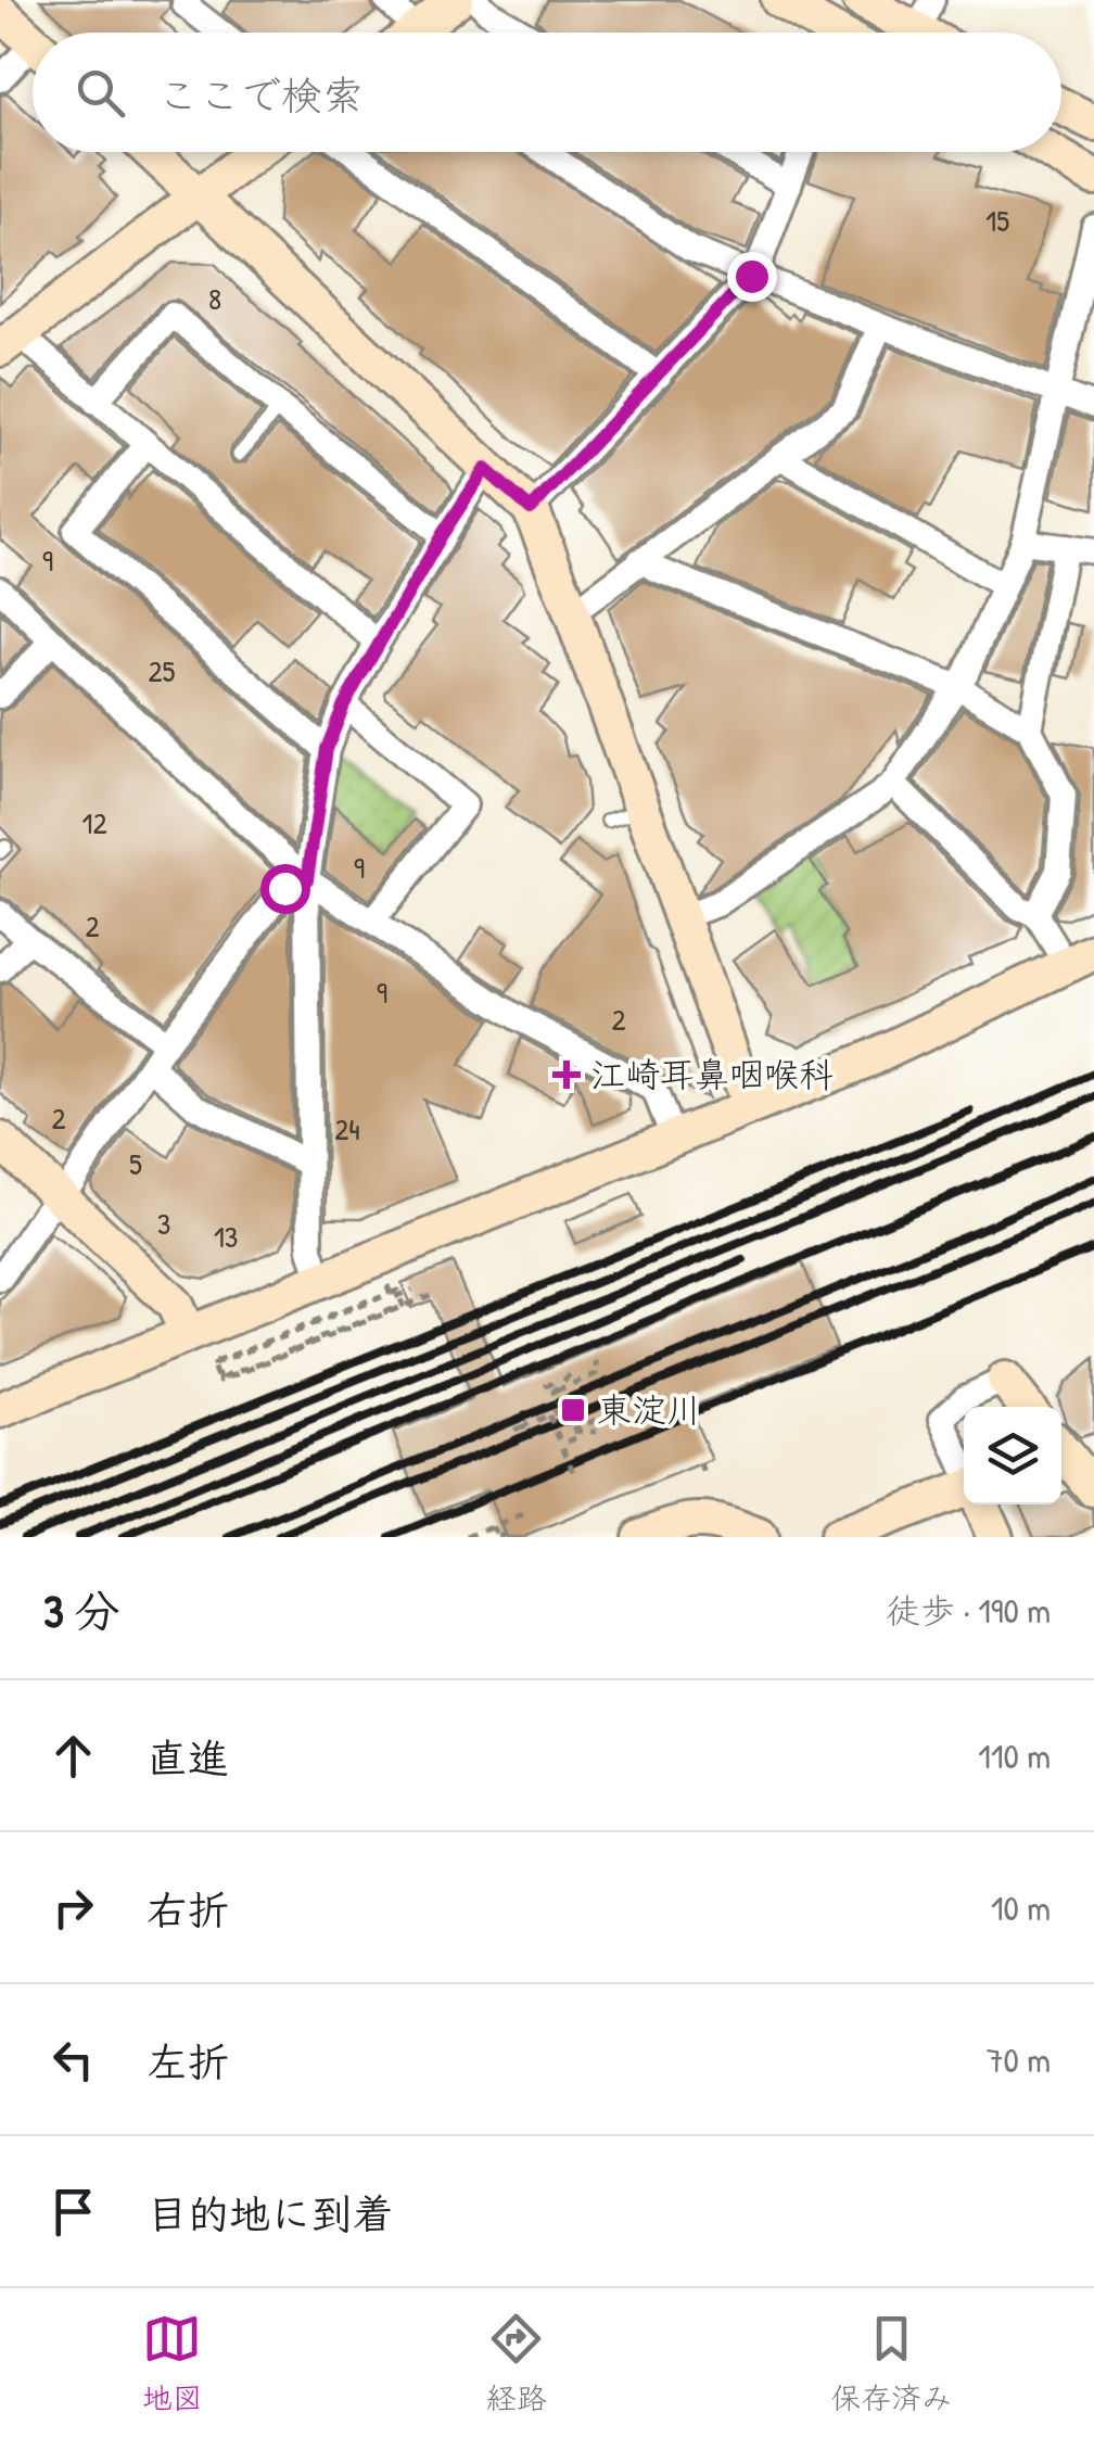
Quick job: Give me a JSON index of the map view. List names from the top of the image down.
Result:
{
  "places": {
    "health": ["江崎耳鼻咽喉科"],
    "transit": ["東淀川"]
  },
  "house_numbers": [
    "15",
    "8",
    "9",
    "25",
    "12",
    "9",
    "2",
    "9",
    "2",
    "2",
    "24",
    "5",
    "3",
    "13"
  ],
  "page": {
    "search": "ここで検索",
    "heading": ["3 分", "徒歩 · 190 m"],
    "list": [
      ["直進", "110 m"],
      ["右折", "10 m"],
      ["左折", "70 m"],
      "目的地に到着"
    ],
    "nav": ["地図", "経路", "保存済み"]
  }
}
